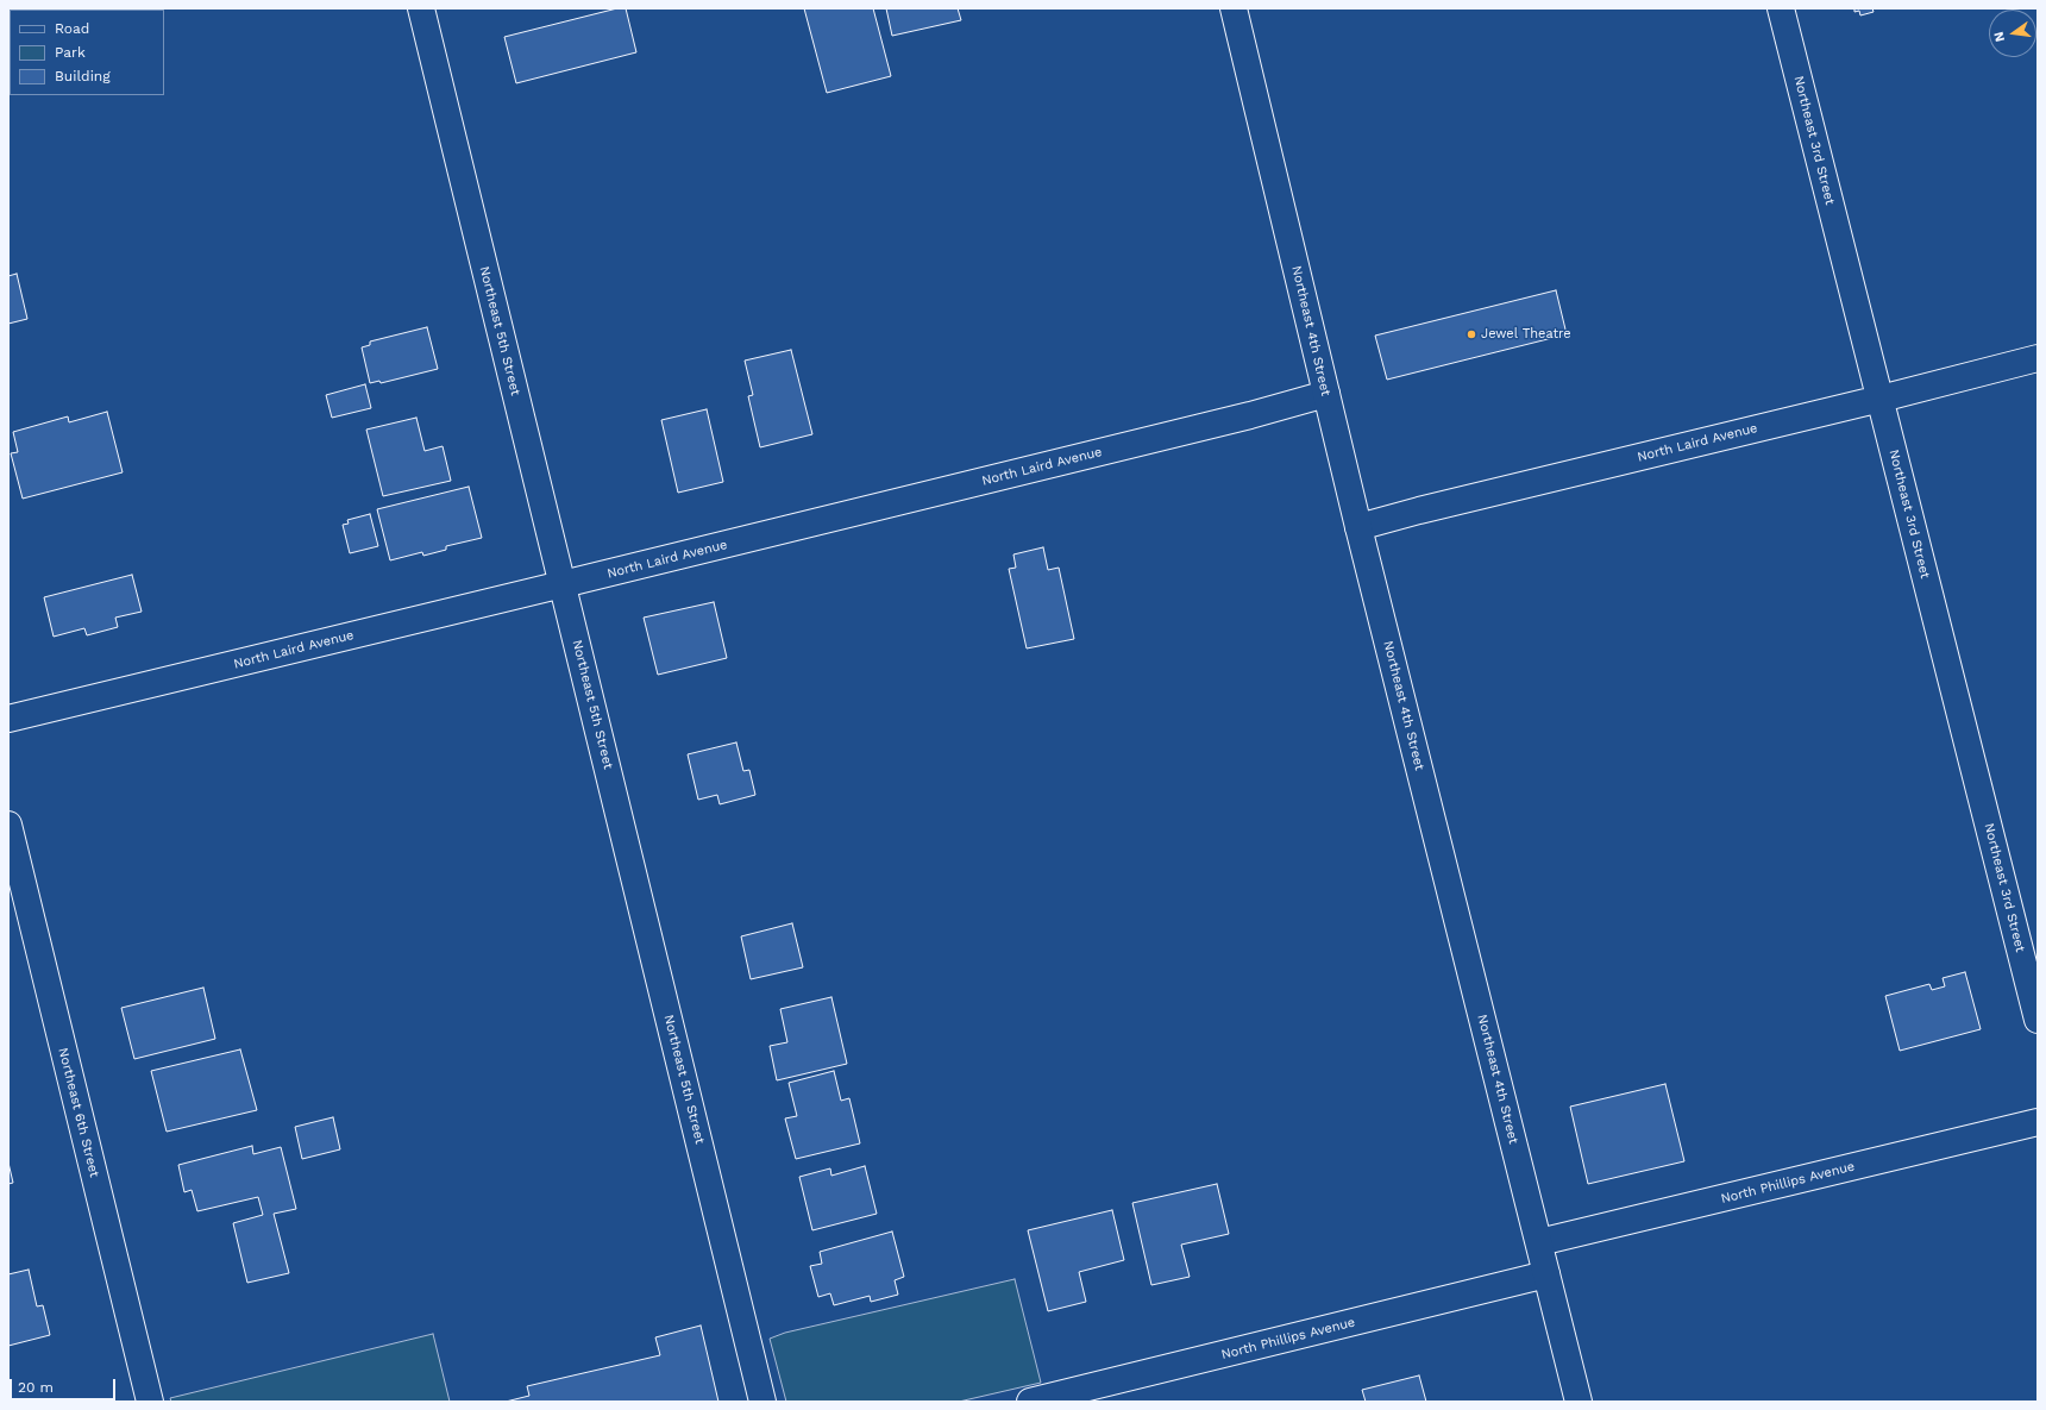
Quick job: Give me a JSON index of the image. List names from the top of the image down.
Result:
{
  "streets": {
    "street": [
      "Northeast 3rd Street",
      "Northeast 5th Street",
      "Northeast 4th Street",
      "North Laird Avenue",
      "Northeast 6th Street",
      "North Phillips Avenue"
    ]
  },
  "crossings": [
    ["Northeast 3rd Street", "North Laird Avenue"],
    ["Northeast 5th Street", "North Laird Avenue"],
    ["Northeast 4th Street", "North Laird Avenue"],
    ["Northeast 4th Street", "North Phillips Avenue"]
  ],
  "places": ["Jewel Theatre"],
  "legend": ["Road", "Park", "Building"],
  "scale_bar": "20 m",
  "north": "left"
}
